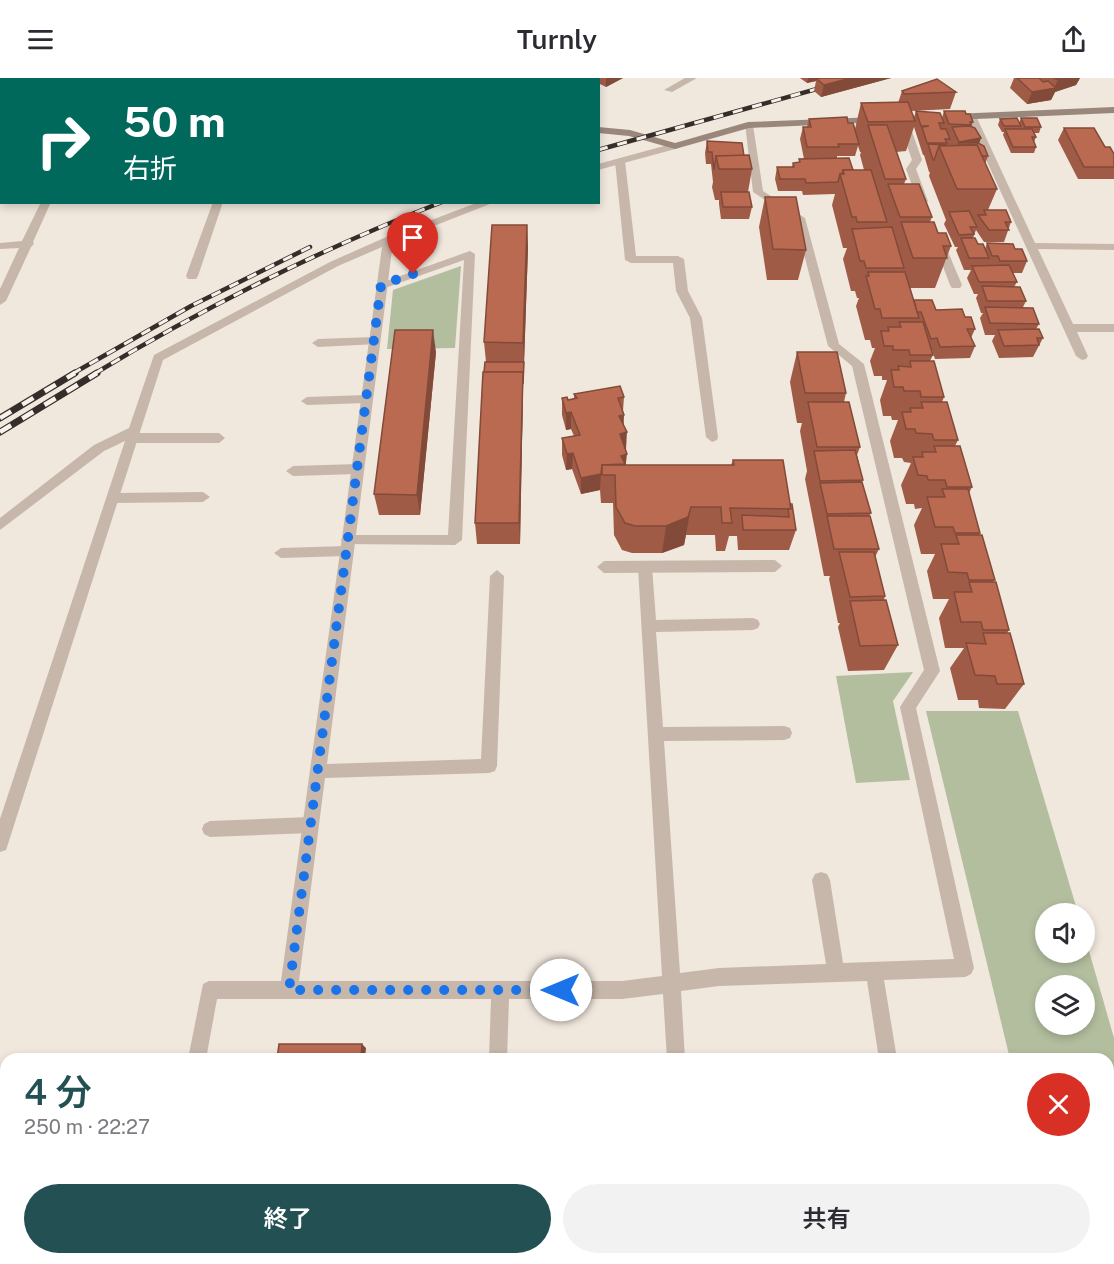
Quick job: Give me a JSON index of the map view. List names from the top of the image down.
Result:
{
  "page": {
    "header": "Turnly",
    "turn": ["50 m", "右折"],
    "heading": ["4 分", "250 m · 22:27"],
    "buttons": ["終了", "共有"]
  }
}
